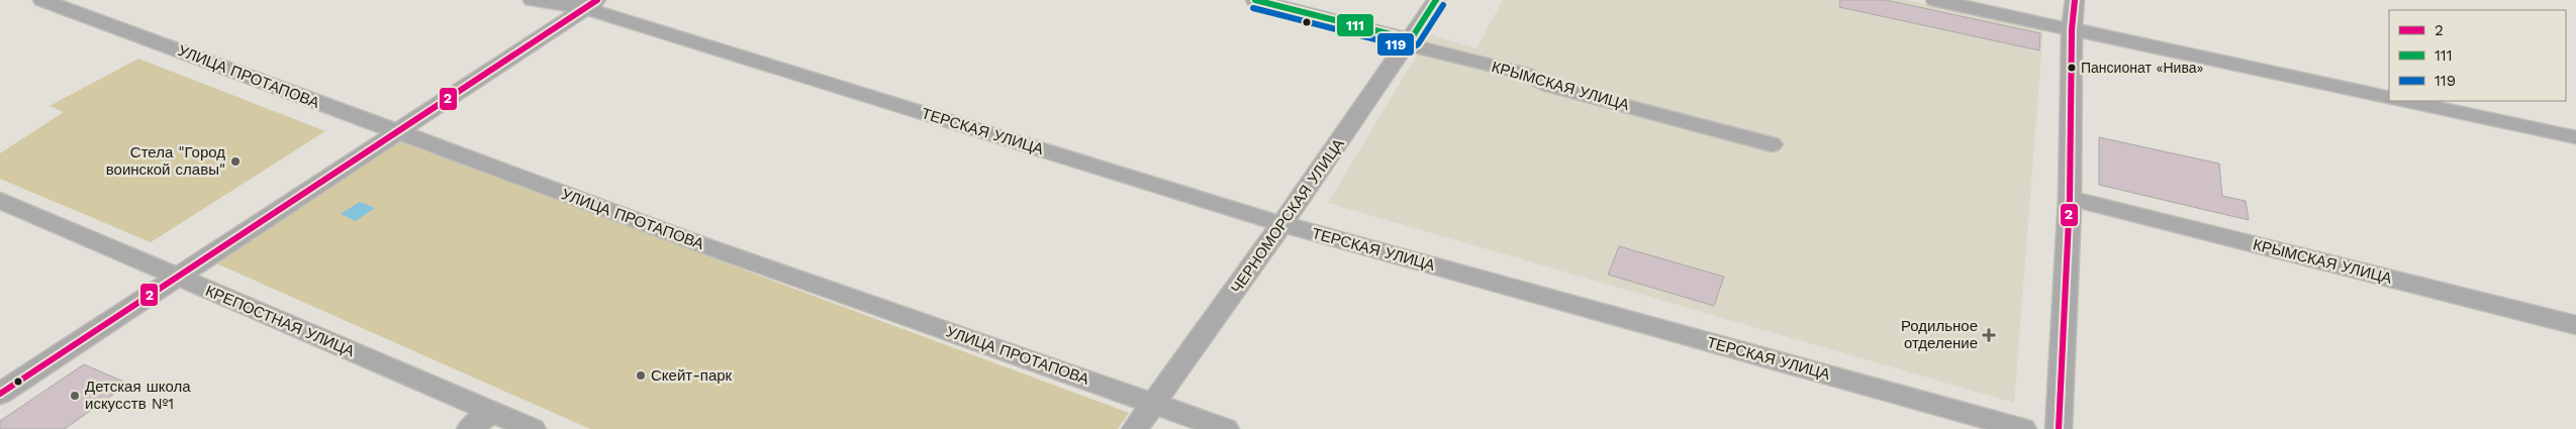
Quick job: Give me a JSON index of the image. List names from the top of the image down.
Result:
{
  "streets": {
    "street": [
      "УЛИЦА ПРОТАПОВА",
      "КРЫМСКАЯ УЛИЦА",
      "ТЕРСКАЯ УЛИЦА",
      "ЧЕРНОМОРСКАЯ УЛИЦА",
      "КРЕПОСТНАЯ УЛИЦА"
    ]
  },
  "crossings": [
    ["УЛИЦА ПРОТАПОВА", "ЧЕРНОМОРСКАЯ УЛИЦА"],
    ["КРЫМСКАЯ УЛИЦА", "ЧЕРНОМОРСКАЯ УЛИЦА"],
    ["ТЕРСКАЯ УЛИЦА", "ЧЕРНОМОРСКАЯ УЛИЦА"]
  ],
  "places": {
    "other": [
      "Пансионат «Нива»",
      "Стела \"Город воинской славы\"",
      "Скейт-парк",
      "Детская школа искусcтв №1"
    ],
    "health": ["Родильное отделение"]
  },
  "lines": ["transit line 2", "transit line 111", "transit line 119"],
  "legend": ["2", "111", "119"]
}
